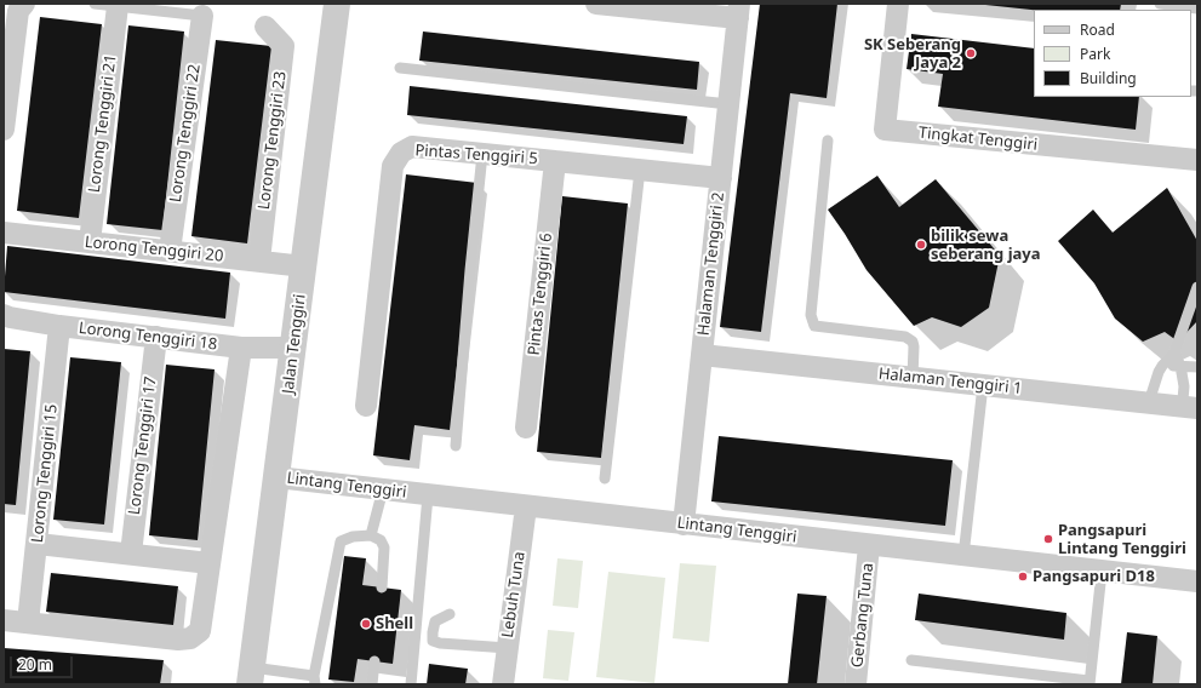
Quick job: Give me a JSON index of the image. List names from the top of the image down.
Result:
{
  "streets": {
    "street": [
      "Lorong Tenggiri 21",
      "Lorong Tenggiri 22",
      "Tingkat Tenggiri",
      "Lorong Tenggiri 23",
      "Pintas Tenggiri 5",
      "Lorong Tenggiri 20",
      "Halaman Tenggiri 2",
      "Pintas Tenggiri 6",
      "Lorong Tenggiri 18",
      "Jalan Tenggiri",
      "Halaman Tenggiri 1",
      "Lorong Tenggiri 17",
      "Lorong Tenggiri 15",
      "Lintang Tenggiri",
      "Lebuh Tuna",
      "Gerbang Tuna"
    ]
  },
  "crossings": [
    ["Lorong Tenggiri 21", "Lorong Tenggiri 20"],
    ["Lorong Tenggiri 22", "Lorong Tenggiri 20"],
    ["Lorong Tenggiri 23", "Lorong Tenggiri 20"],
    ["Pintas Tenggiri 5", "Halaman Tenggiri 2"],
    ["Pintas Tenggiri 5", "Pintas Tenggiri 6"],
    ["Lorong Tenggiri 20", "Jalan Tenggiri"],
    ["Halaman Tenggiri 2", "Halaman Tenggiri 1"],
    ["Halaman Tenggiri 2", "Lintang Tenggiri"],
    ["Lorong Tenggiri 18", "Jalan Tenggiri"],
    ["Lorong Tenggiri 18", "Lorong Tenggiri 17"],
    ["Lorong Tenggiri 18", "Lorong Tenggiri 15"],
    ["Jalan Tenggiri", "Lintang Tenggiri"],
    ["Lintang Tenggiri", "Lebuh Tuna"],
    ["Lintang Tenggiri", "Gerbang Tuna"]
  ],
  "places": [
    "SK Seberang Jaya 2",
    "bilik sewa seberang jaya",
    "Pangsapuri Lintang Tenggiri",
    "Pangsapuri D18",
    "Shell"
  ],
  "legend": ["Road", "Park", "Building"],
  "scale_bar": "20 m"
}
